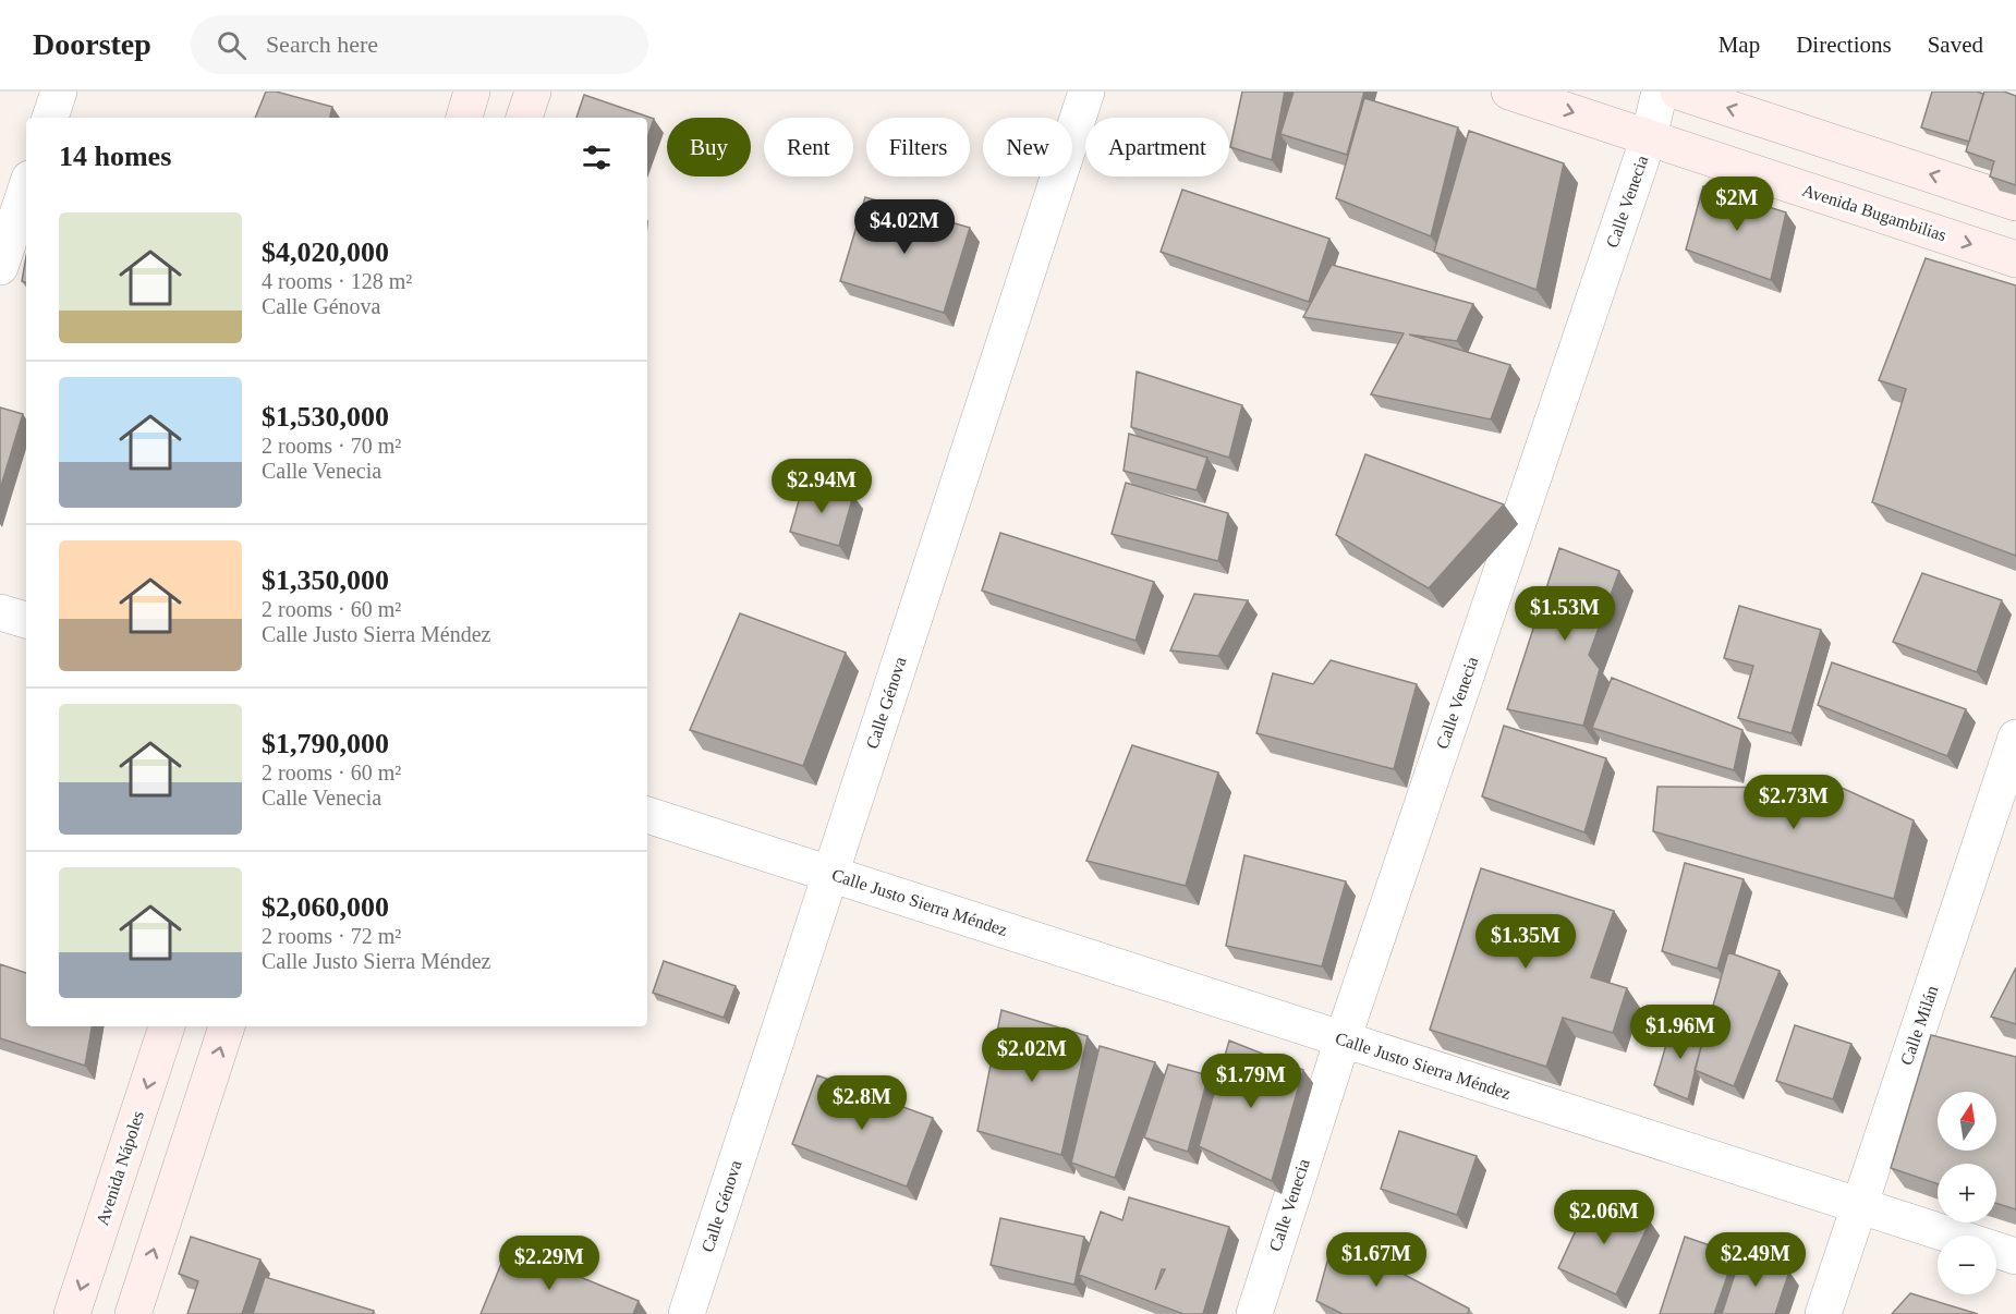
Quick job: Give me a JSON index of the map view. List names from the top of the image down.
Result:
{
  "streets": {
    "main road": ["Avenida Bugambilias", "Avenida Nápoles"],
    "street": [
      "Calle Venecia",
      "Calle Génova",
      "Calle Justo Sierra Méndez",
      "Calle Milán"
    ]
  },
  "crossings": [
    ["Calle Venecia", "Avenida Bugambilias"],
    ["Calle Venecia", "Calle Justo Sierra Méndez"],
    ["Calle Génova", "Calle Justo Sierra Méndez"],
    ["Calle Justo Sierra Méndez", "Calle Milán"]
  ],
  "north": "top",
  "page": {
    "header": "Doorstep",
    "search": "Search here",
    "nav": ["Map", "Directions", "Saved"],
    "chip": [
      "Buy",
      "Rent",
      "Filters",
      "New",
      "Apartment"
    ],
    "heading": "14 homes",
    "price": [
      "$2M",
      "$4.02M",
      "$2.94M",
      "$1.53M",
      "$2.73M",
      "$1.35M",
      "$1.96M",
      "$2.02M",
      "$1.79M",
      "$2.8M",
      "$2.06M",
      "$1.67M",
      "$2.49M",
      "$2.29M"
    ],
    "list": [
      {
        "name": "$4,020,000",
        "note": "4 rooms · 128 m² · Calle Génova"
      },
      {
        "name": "$1,530,000",
        "note": "2 rooms · 70 m² · Calle Venecia"
      },
      {
        "name": "$1,350,000",
        "note": "2 rooms · 60 m² · Calle Justo Sierra Méndez"
      },
      {
        "name": "$1,790,000",
        "note": "2 rooms · 60 m² · Calle Venecia"
      },
      {
        "name": "$2,060,000",
        "note": "2 rooms · 72 m² · Calle Justo Sierra Méndez"
      }
    ],
    "map_buttons": ["+", "−"]
  }
}
